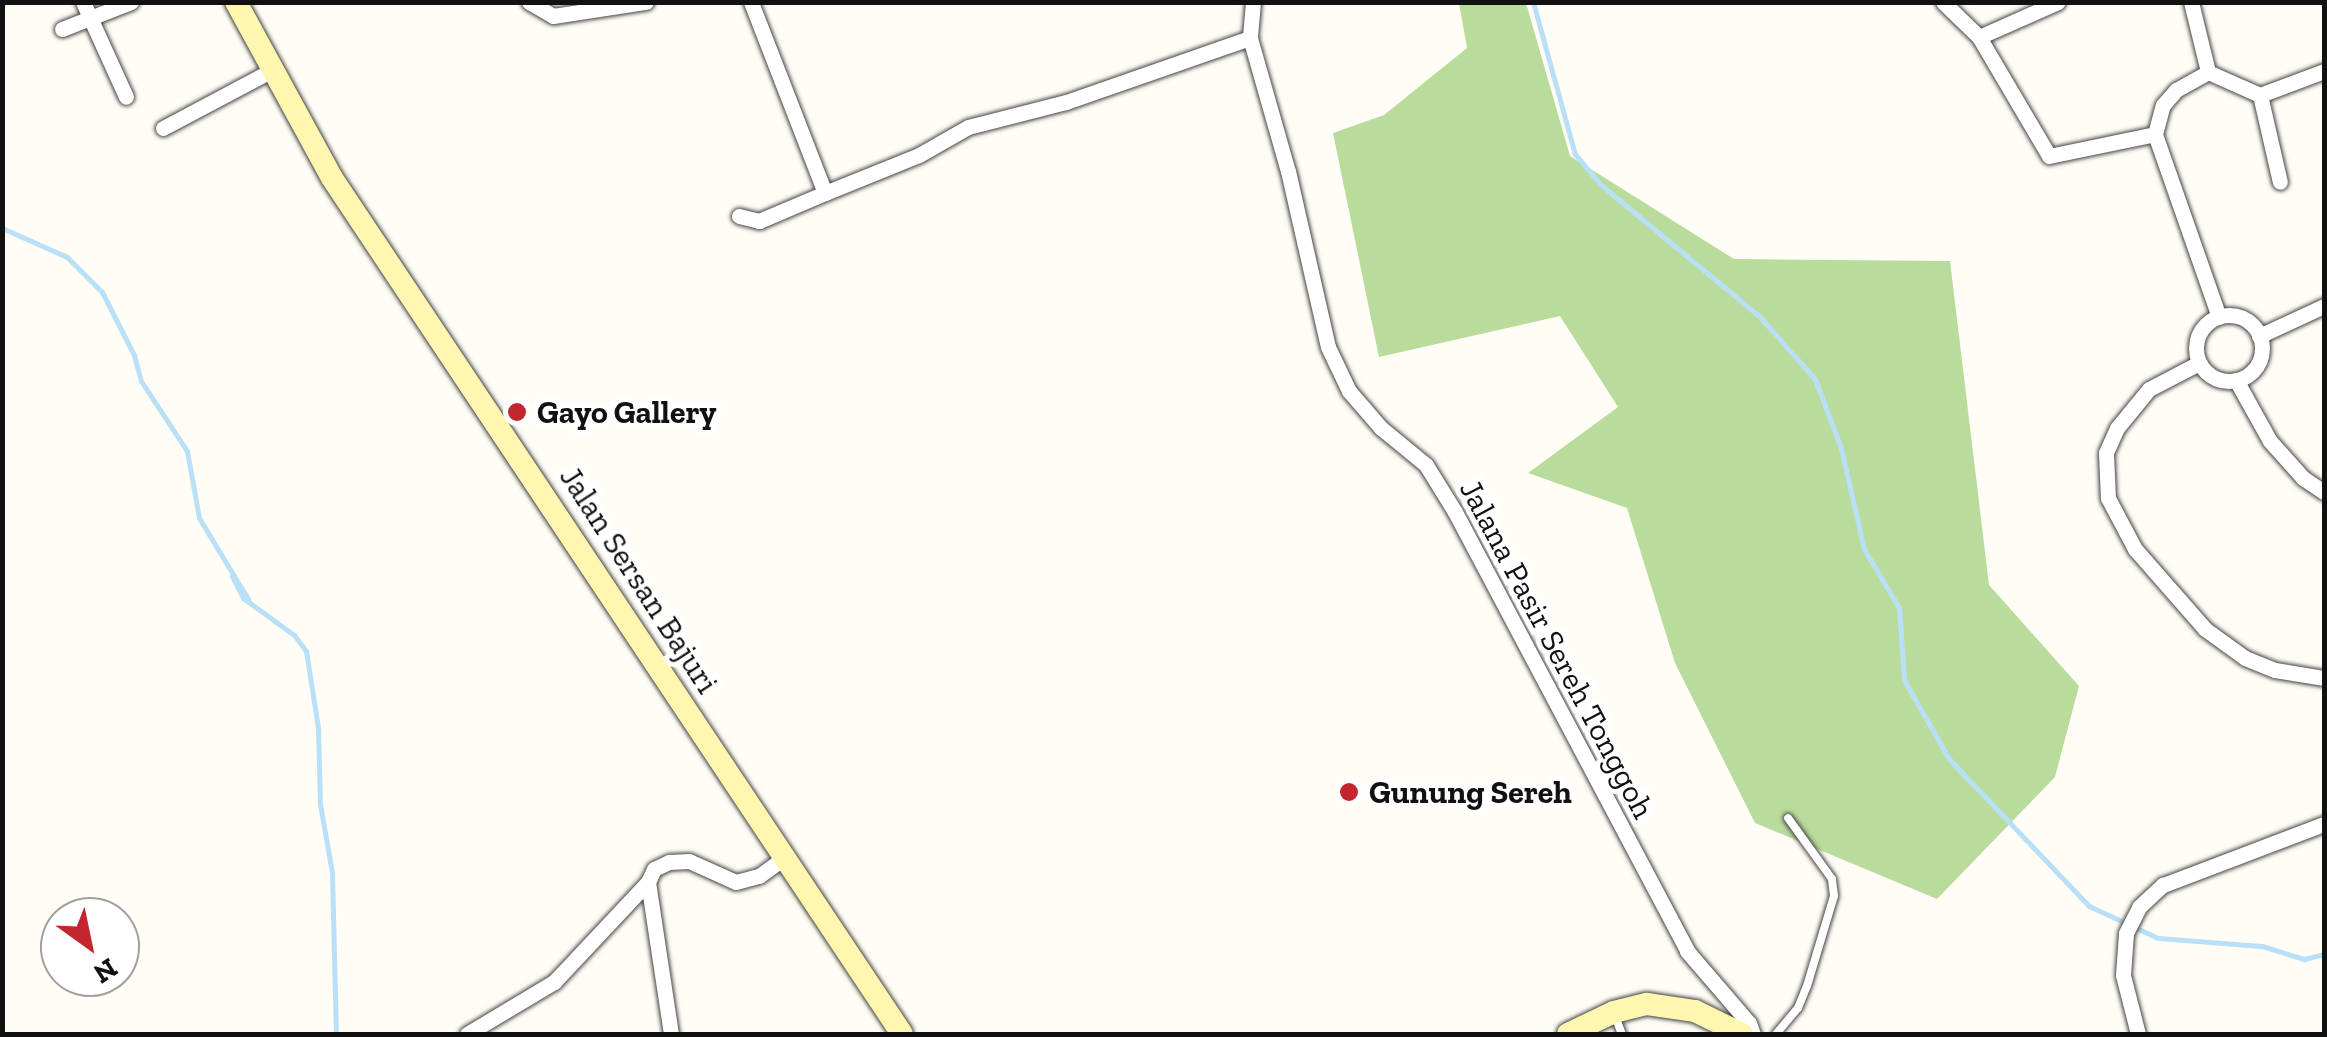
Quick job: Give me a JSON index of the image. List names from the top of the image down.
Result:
{
  "streets": {
    "main road": ["Jalan Sersan Bajuri"],
    "street": ["Jalana Pasir Sereh Tonggoh"]
  },
  "places": ["Gayo Gallery", "Gunung Sereh"],
  "north": "bottom right"
}
